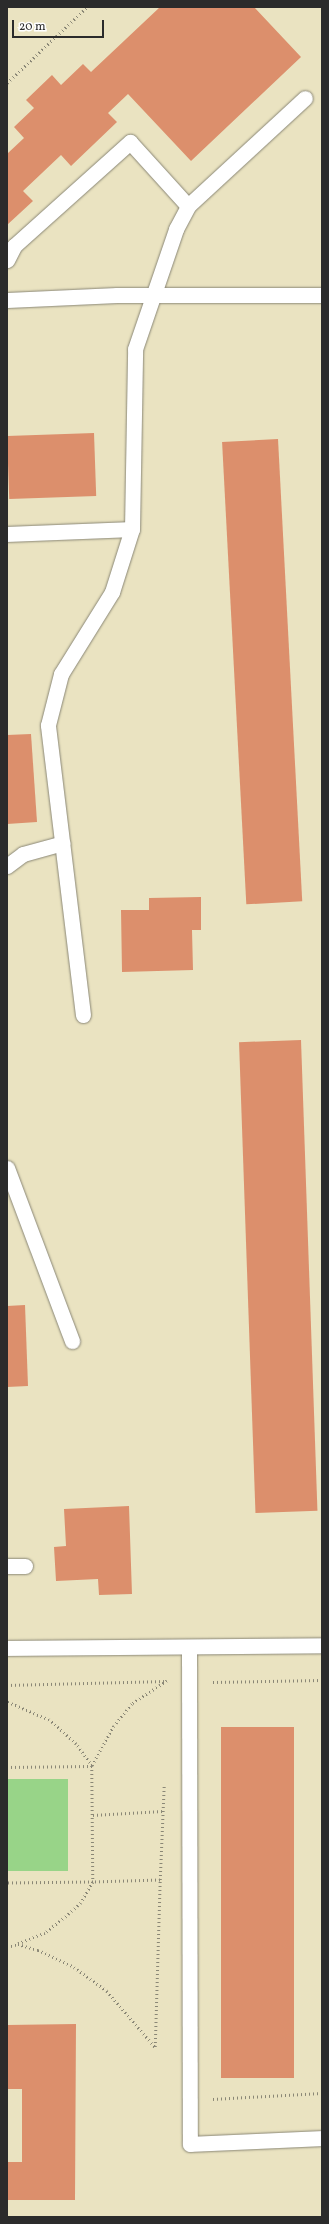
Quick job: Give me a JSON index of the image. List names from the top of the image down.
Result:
{
  "scale_bar": "20 m"
}
